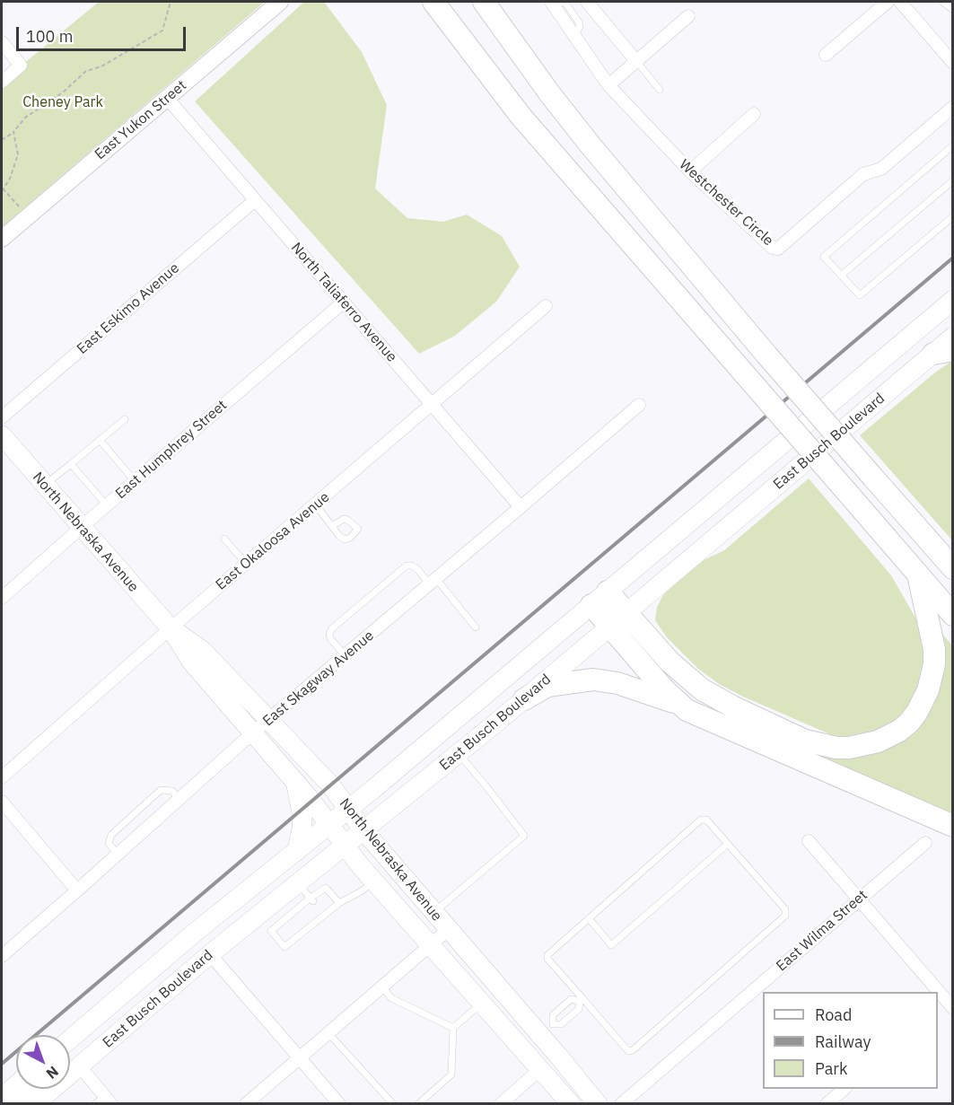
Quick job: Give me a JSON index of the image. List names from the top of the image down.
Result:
{
  "streets": {
    "main road": ["East Busch Boulevard", "North Nebraska Avenue"],
    "street": [
      "East Yukon Street",
      "Westchester Circle",
      "North Taliaferro Avenue",
      "East Eskimo Avenue",
      "East Humphrey Street",
      "East Okaloosa Avenue",
      "East Skagway Avenue",
      "East Wilma Street"
    ]
  },
  "crossings": [
    ["East Yukon Street", "North Taliaferro Avenue"],
    ["North Taliaferro Avenue", "East Eskimo Avenue"],
    ["North Taliaferro Avenue", "East Humphrey Street"],
    ["North Taliaferro Avenue", "East Okaloosa Avenue"],
    ["North Taliaferro Avenue", "East Skagway Avenue"],
    ["East Busch Boulevard", "North Nebraska Avenue"],
    ["East Humphrey Street", "North Nebraska Avenue"],
    ["North Nebraska Avenue", "East Okaloosa Avenue"],
    ["North Nebraska Avenue", "East Skagway Avenue"]
  ],
  "parks": ["Cheney Park"],
  "legend": ["Road", "Railway", "Park"],
  "scale_bar": "100 m",
  "north": "bottom right"
}
